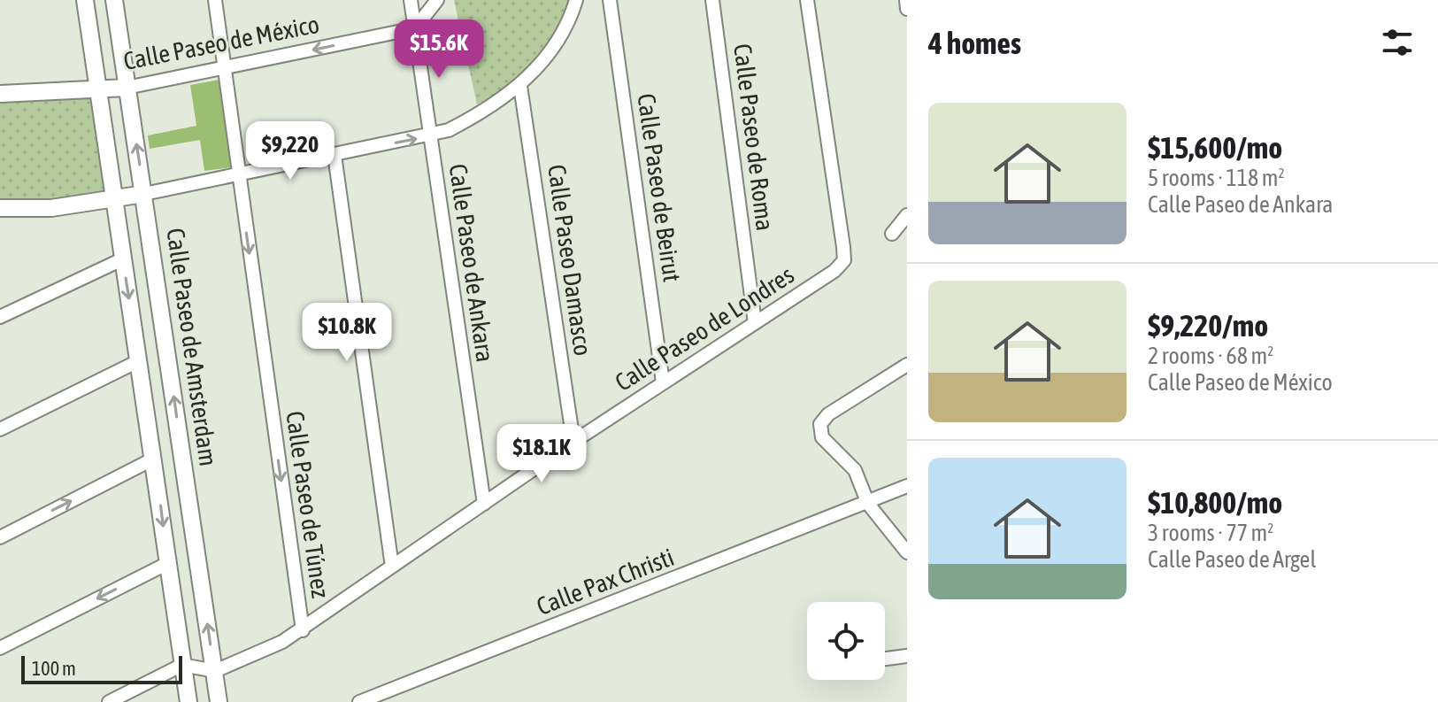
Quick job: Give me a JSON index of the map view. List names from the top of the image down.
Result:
{
  "streets": {
    "main road": ["Calle Paseo de México", "Calle Paseo de Amsterdam"],
    "street": [
      "Calle Paseo de Roma",
      "Calle Paseo de Beirut",
      "Calle Paseo Damasco",
      "Calle Paseo de Ankara",
      "Calle Paseo de Londres",
      "Calle Paseo de Túnez",
      "Calle Pax Christi"
    ]
  },
  "crossings": [
    ["Calle Paseo de México", "Calle Paseo de Ankara"],
    ["Calle Paseo de México", "Calle Paseo de Amsterdam"],
    ["Calle Paseo de México", "Calle Paseo de Túnez"],
    ["Calle Paseo de Roma", "Calle Paseo de Londres"],
    ["Calle Paseo de Beirut", "Calle Paseo de Londres"],
    ["Calle Paseo Damasco", "Calle Paseo de Londres"],
    ["Calle Paseo de Ankara", "Calle Paseo de Londres"],
    ["Calle Paseo de Londres", "Calle Paseo de Amsterdam"],
    ["Calle Paseo de Londres", "Calle Paseo de Túnez"]
  ],
  "one_way": ["Calle Paseo de México"],
  "scale_bar": "100 m",
  "page": {
    "heading": "4 homes",
    "price": [
      "$15.6K",
      "$9,220",
      "$10.8K",
      "$18.1K"
    ],
    "list": [
      {
        "name": "$15,600/mo",
        "note": "5 rooms · 118 m² · Calle Paseo de Ankara"
      },
      {
        "name": "$9,220/mo",
        "note": "2 rooms · 68 m² · Calle Paseo de México"
      },
      {
        "name": "$10,800/mo",
        "note": "3 rooms · 77 m² · Calle Paseo de Argel"
      }
    ],
    "scale": "100 m"
  }
}
